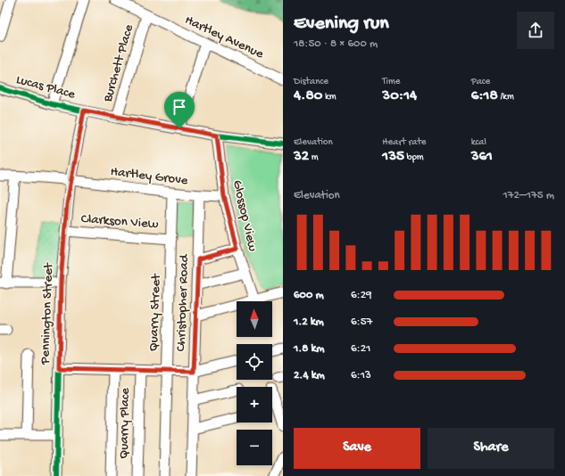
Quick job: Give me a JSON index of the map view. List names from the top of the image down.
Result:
{
  "streets": {
    "street": [
      "Hartley Avenue",
      "Burchett Place",
      "Lucas Place",
      "Hartley Grove",
      "Glossop View",
      "Clarkson View",
      "Christopher Road",
      "Quarry Street",
      "Pennington Street",
      "Quarry Place"
    ]
  },
  "crossings": [
    ["Hartley Avenue", "Burchett Place"],
    ["Burchett Place", "Lucas Place"],
    ["Lucas Place", "Glossop View"],
    ["Lucas Place", "Pennington Street"],
    ["Hartley Grove", "Glossop View"],
    ["Hartley Grove", "Christopher Road"],
    ["Hartley Grove", "Quarry Street"],
    ["Hartley Grove", "Pennington Street"],
    ["Clarkson View", "Quarry Street"],
    ["Clarkson View", "Pennington Street"]
  ],
  "north": "top",
  "page": {
    "heading": ["Evening run", "18:50 · 8 × 600 m"],
    "stats": [
      ["Distance", "4.80 km"],
      ["Time", "30:14"],
      ["Pace", "6:18 /km"],
      ["Elevation", "32 m"],
      ["Heart rate", "135 bpm"],
      ["kcal", "361"]
    ],
    "chart": ["Elevation", "172–175 m"],
    "list": [
      {
        "name": "600 m",
        "note": "6:29"
      },
      {
        "name": "1.2 km",
        "note": "6:57"
      },
      {
        "name": "1.8 km",
        "note": "6:21"
      },
      {
        "name": "2.4 km",
        "note": "6:13"
      }
    ],
    "map_buttons": ["+", "−"],
    "buttons": ["Save", "Share"]
  }
}
